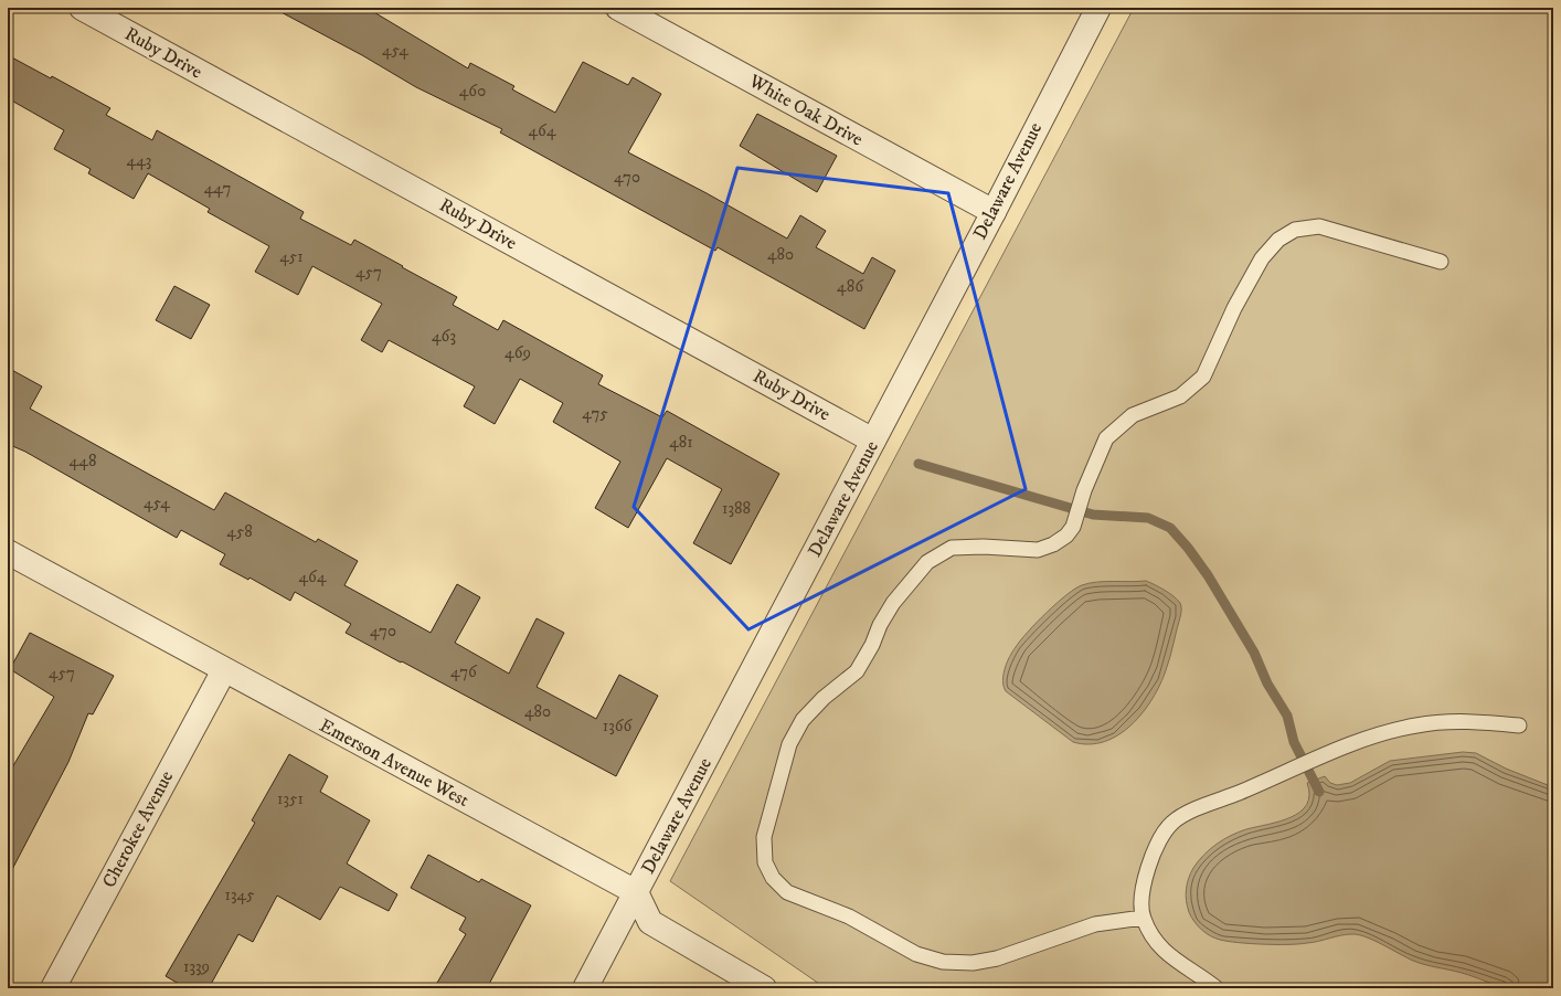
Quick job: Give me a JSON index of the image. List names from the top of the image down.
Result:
{
  "streets": {
    "street": [
      "Ruby Drive",
      "White Oak Drive",
      "Delaware Avenue",
      "Emerson Avenue West",
      "Cherokee Avenue"
    ]
  },
  "crossings": [
    ["Ruby Drive", "Delaware Avenue"],
    ["White Oak Drive", "Delaware Avenue"],
    ["Delaware Avenue", "Emerson Avenue West"],
    ["Emerson Avenue West", "Cherokee Avenue"]
  ],
  "house_numbers": [
    "454",
    "460",
    "464",
    "443",
    "470",
    "447",
    "480",
    "451",
    "457",
    "486",
    "463",
    "469",
    "475",
    "481",
    "448",
    "454",
    "1388",
    "458",
    "464",
    "470",
    "476",
    "457",
    "480",
    "1366",
    "1351",
    "1345",
    "1339"
  ]
}
